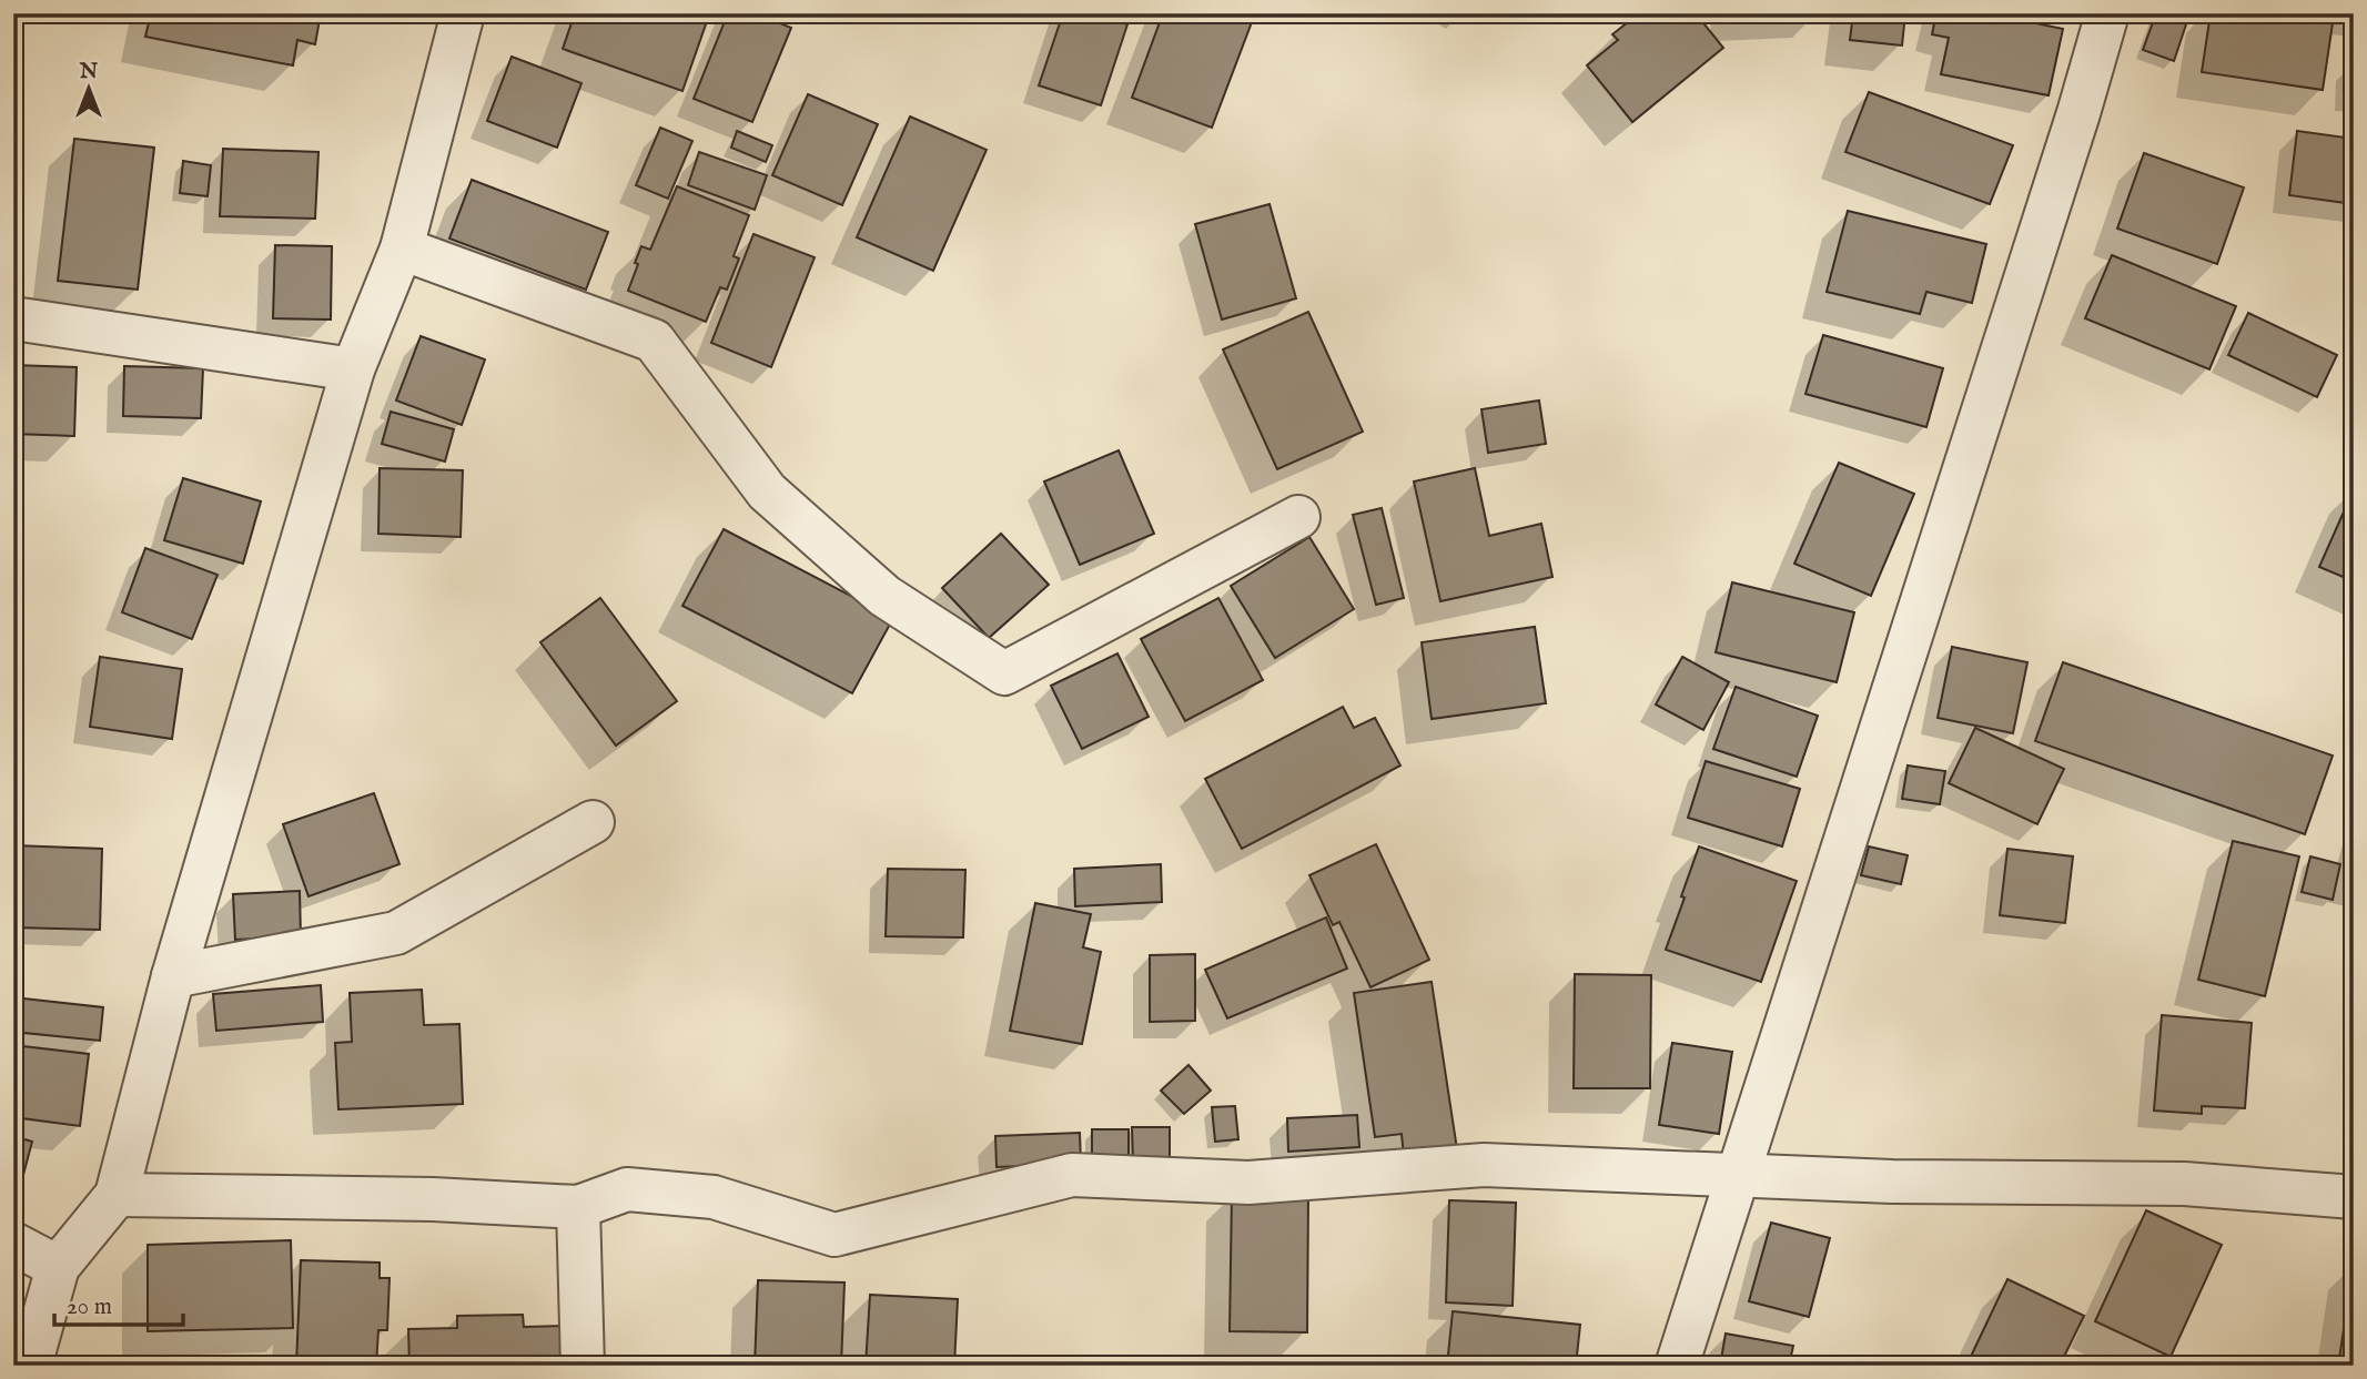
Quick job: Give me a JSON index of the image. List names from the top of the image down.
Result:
{
  "scale_bar": "20 m",
  "north": "top"
}
